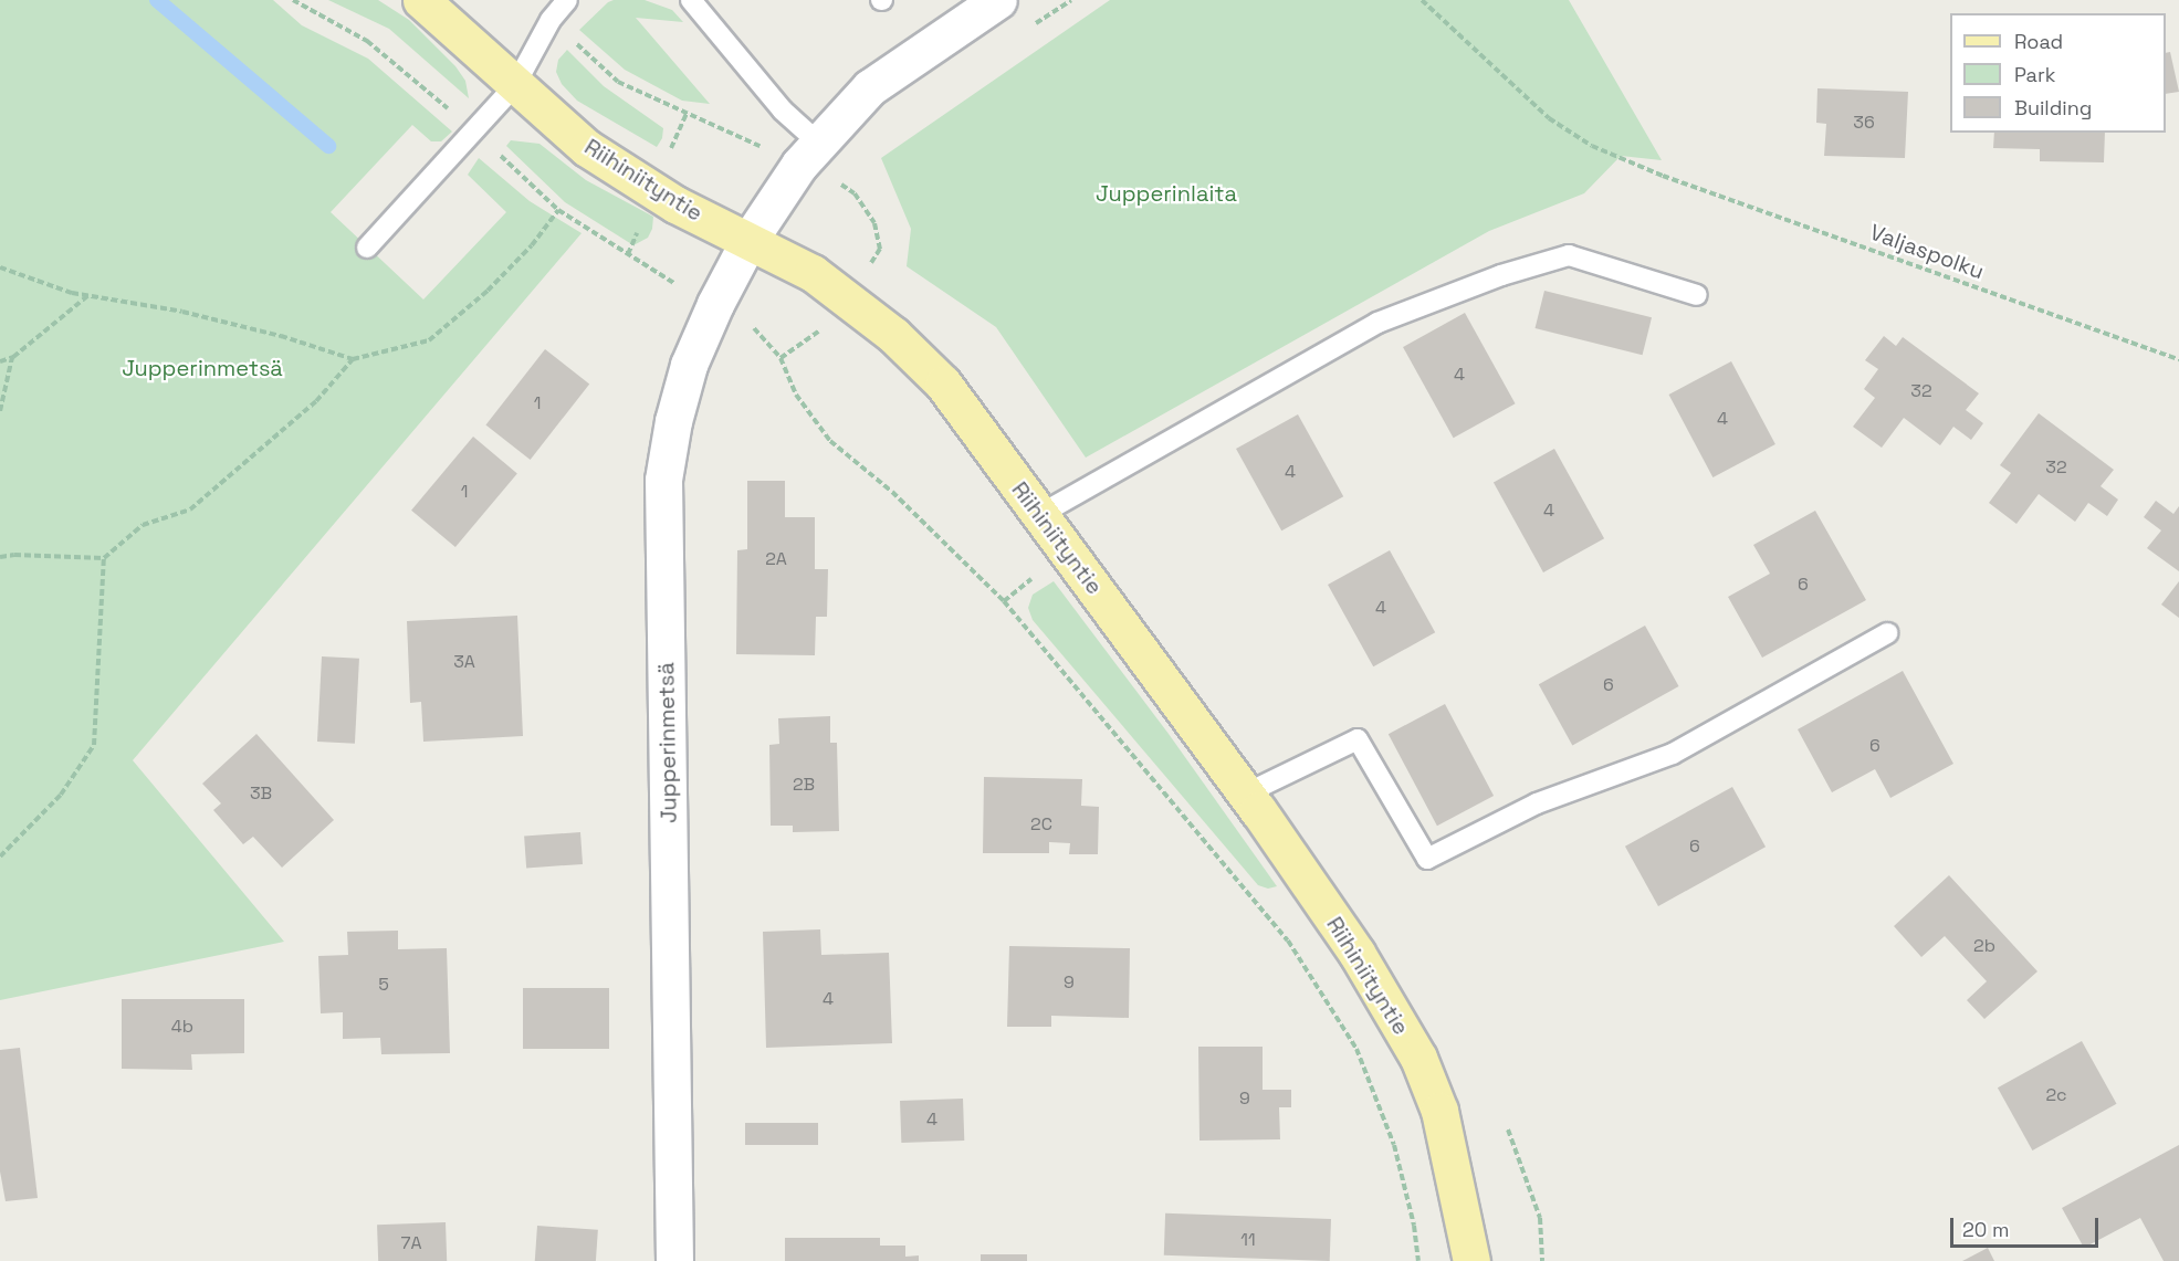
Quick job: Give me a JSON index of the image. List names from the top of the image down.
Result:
{
  "streets": {
    "main road": ["Riihiniityntie"],
    "street": ["Jupperinmetsä"],
    "path": ["Valjaspolku"]
  },
  "crossings": [
    ["Riihiniityntie", "Jupperinmetsä"]
  ],
  "parks": ["Jupperinlaita", "Jupperinmetsä"],
  "house_numbers": [
    "36",
    "4",
    "32",
    "1",
    "4",
    "32",
    "4",
    "1",
    "4",
    "2A",
    "6",
    "4",
    "3A",
    "6",
    "6",
    "2B",
    "3B",
    "2C",
    "6",
    "2b",
    "9",
    "5",
    "4",
    "4b",
    "2c",
    "9",
    "4",
    "11",
    "7A"
  ],
  "legend": ["Road", "Park", "Building"],
  "scale_bar": "20 m"
}
